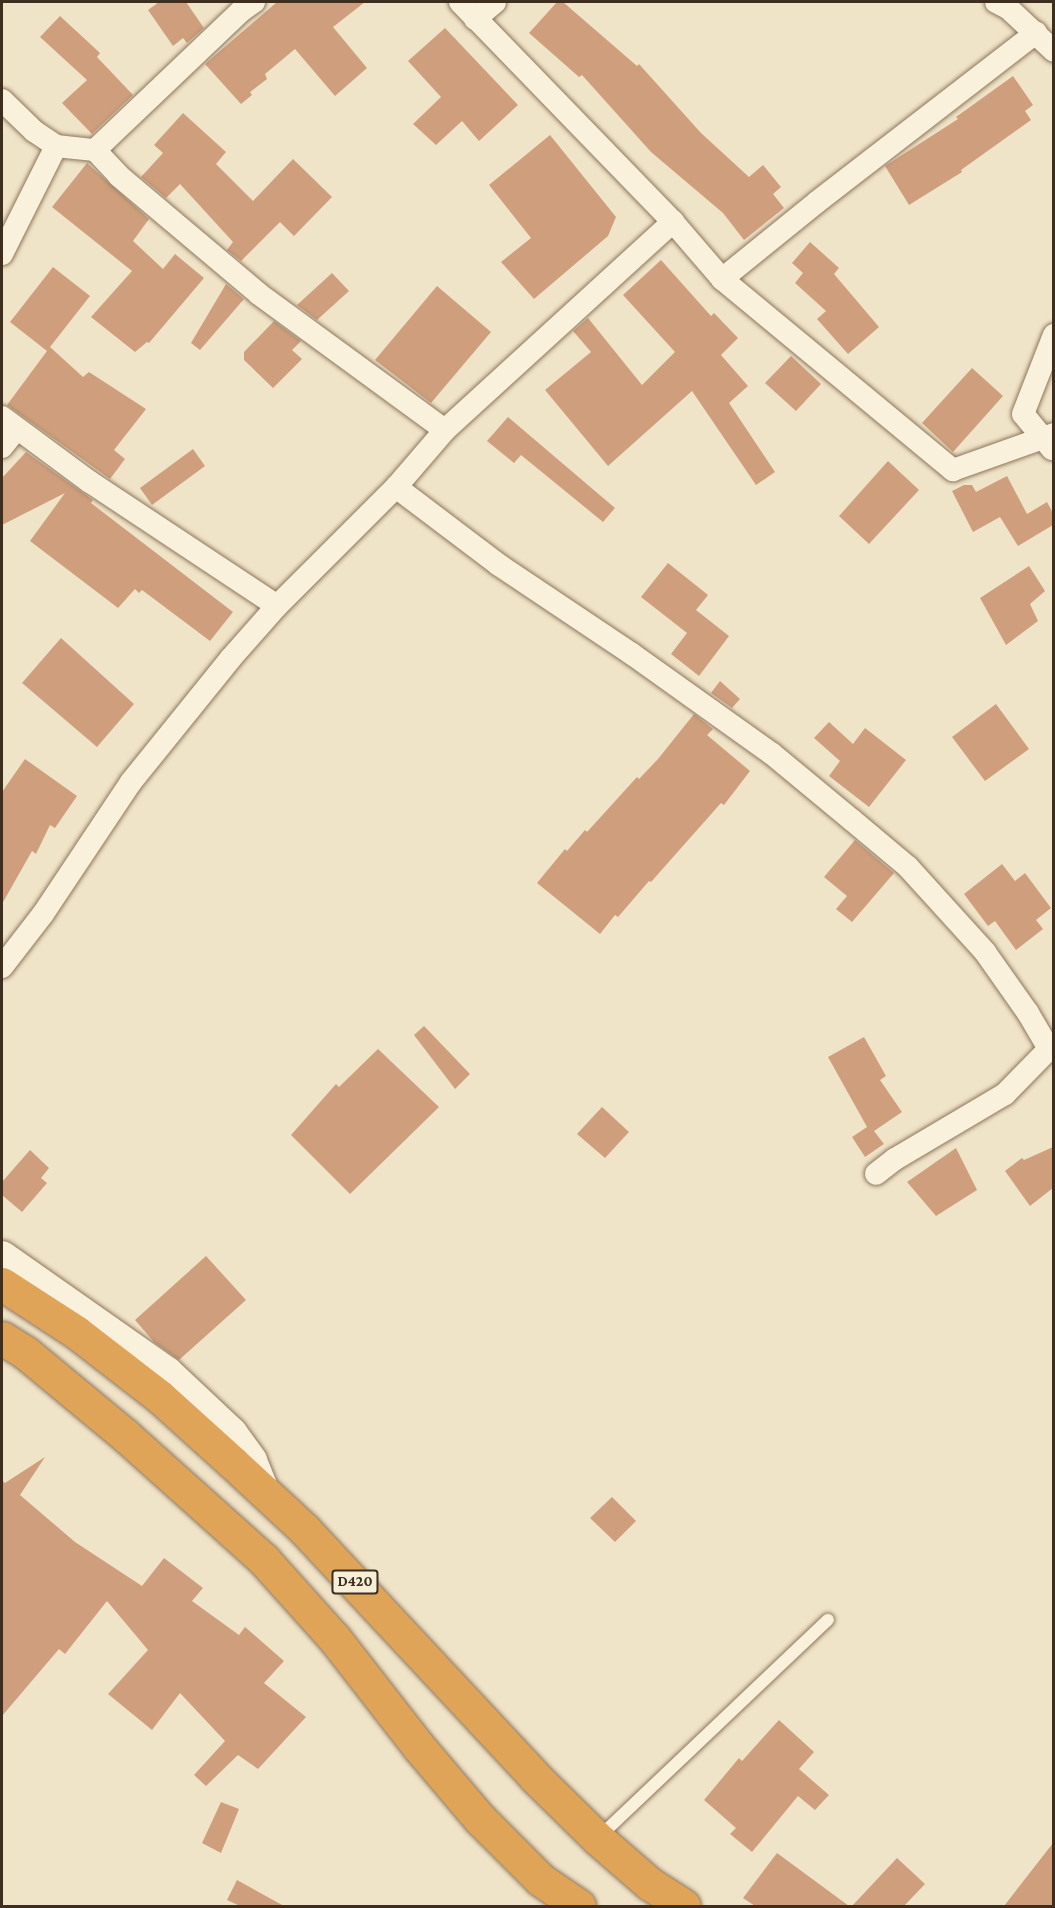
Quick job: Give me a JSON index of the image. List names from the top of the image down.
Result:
{
  "streets": {
    "highway": ["D420"]
  }
}
